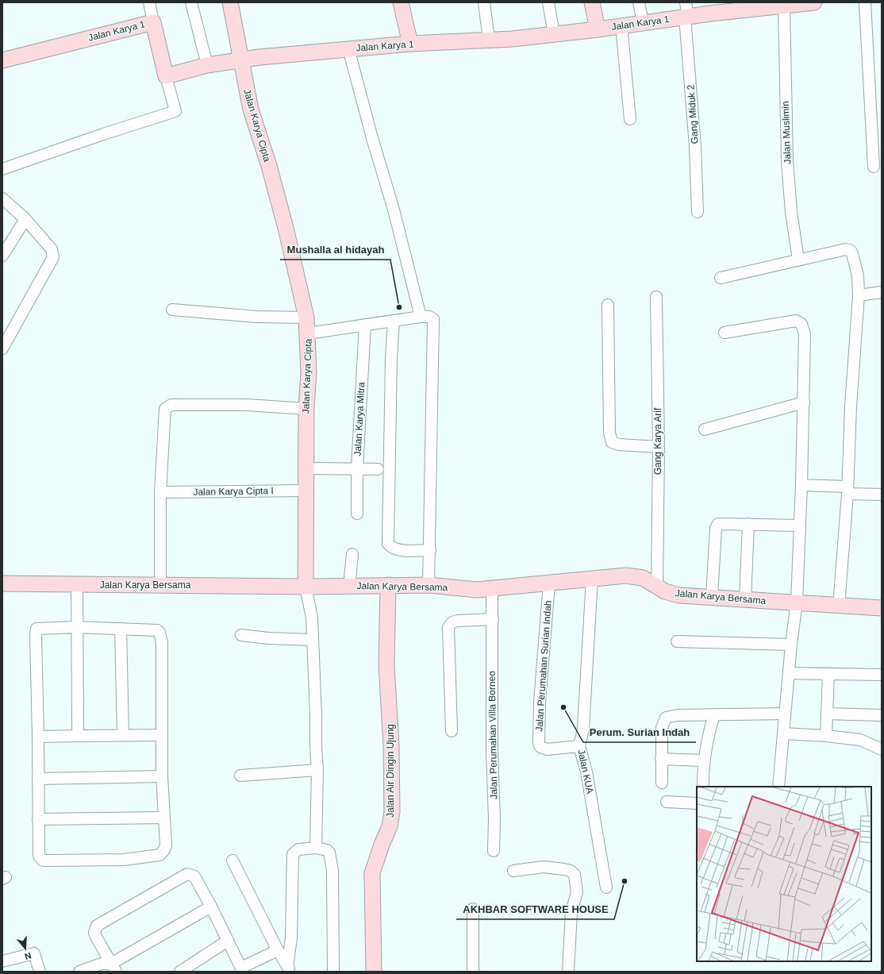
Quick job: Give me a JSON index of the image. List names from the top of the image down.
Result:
{
  "streets": {
    "street": [
      "Jalan Karya 1",
      "Gang Miduk 2",
      "Jalan Karya Cipta",
      "Jalan Muslimin",
      "Jalan Karya Mitra",
      "Gang Karya Arif",
      "Jalan Karya Cipta I",
      "Jalan Karya Bersama",
      "Jalan Perumahan Surian Indah",
      "Jalan Perumahan Villa Borneo",
      "Jalan Air Dingin Ujung",
      "Jalan KUA"
    ]
  },
  "crossings": [
    ["Jalan Karya 1", "Gang Miduk 2"],
    ["Jalan Karya 1", "Jalan Karya Cipta"],
    ["Jalan Karya 1", "Jalan Muslimin"],
    ["Jalan Karya Cipta", "Jalan Karya Cipta I"],
    ["Jalan Karya Cipta", "Jalan Karya Bersama"],
    ["Gang Karya Arif", "Jalan Karya Bersama"],
    ["Jalan Karya Bersama", "Jalan Perumahan Surian Indah"],
    ["Jalan Karya Bersama", "Jalan Perumahan Villa Borneo"],
    ["Jalan Karya Bersama", "Jalan Air Dingin Ujung"],
    ["Jalan Karya Bersama", "Jalan KUA"],
    ["Jalan Perumahan Surian Indah", "Jalan KUA"]
  ],
  "places": ["Mushalla al hidayah", "Perum. Surian Indah", "AKHBAR SOFTWARE HOUSE"],
  "north": "bottom"
}
